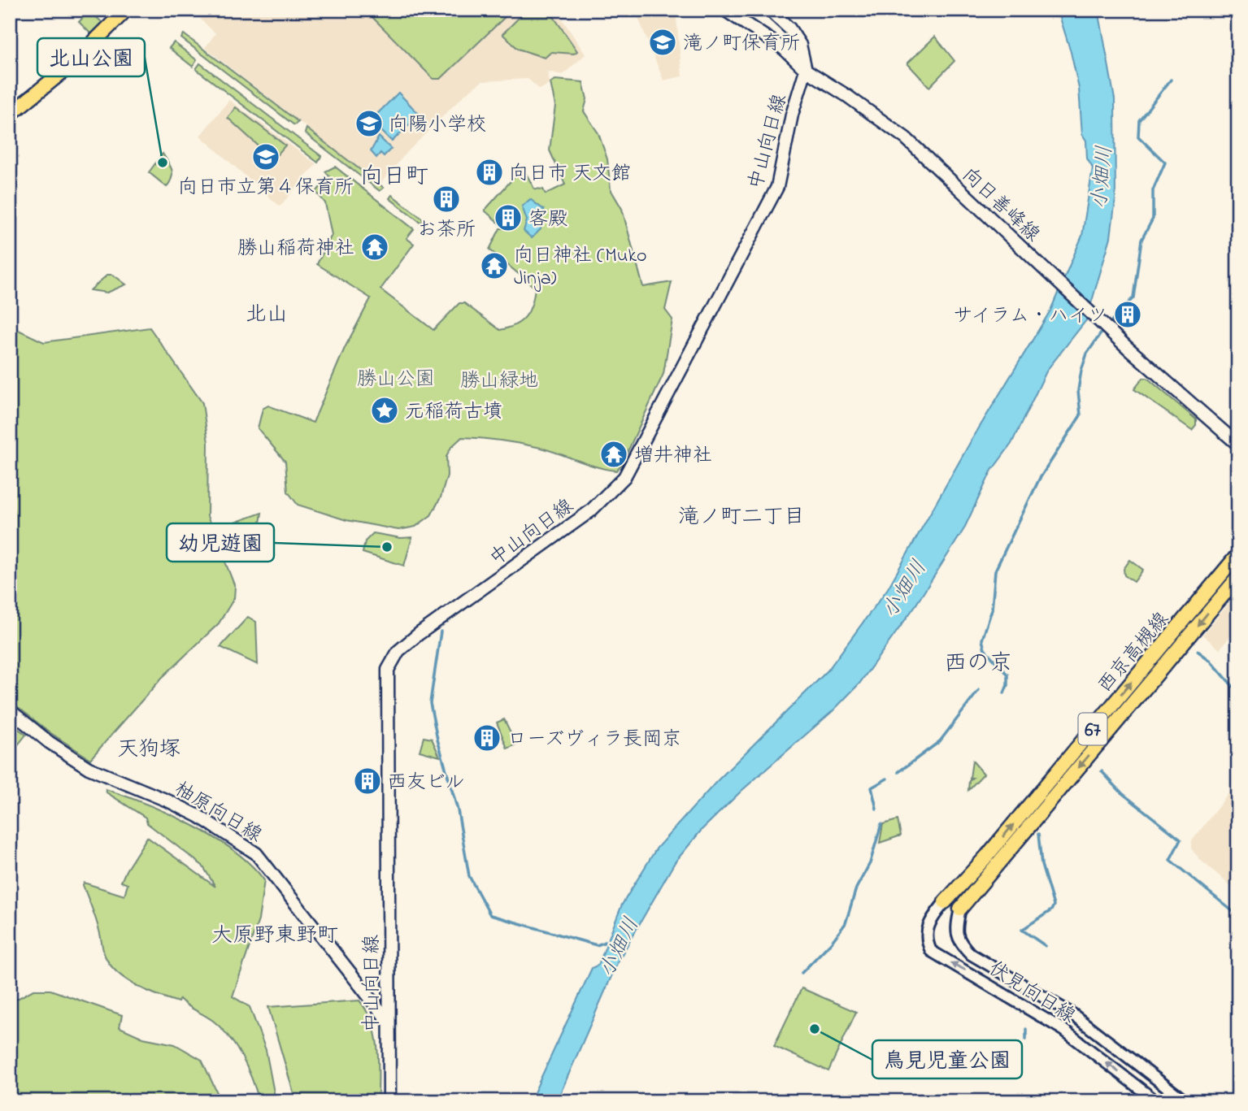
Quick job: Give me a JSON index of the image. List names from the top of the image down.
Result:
{
  "streets": {
    "main road": [
      "中山向日線",
      "向日善峰線",
      "西京高槻線",
      "67",
      "柚原向日線"
    ],
    "street": ["伏見向日線"]
  },
  "crossings": [
    ["中山向日線", "向日善峰線"],
    ["中山向日線", "柚原向日線"],
    ["西京高槻線", "伏見向日線"]
  ],
  "districts": [
    "向日町",
    "北山",
    "滝ノ町二丁目",
    "西の京",
    "天狗塚",
    "大原野東野町"
  ],
  "water": ["小畑川"],
  "parks": ["勝山公園", "勝山緑地"],
  "places": {
    "school or university": ["滝ノ町保育所", "向陽小学校", "向日市立第４保育所"],
    "other": ["北山公園", "幼児遊園", "鳥見児童公園"],
    "building": [
      "向日市 天文館",
      "お茶所",
      "客殿",
      "サイラム・ハイツ",
      "ローズヴィラ長岡京",
      "西友ビル"
    ],
    "temple": ["勝山稲荷神社", "向日神社 (Muko Jinja)", "増井神社"],
    "place": ["元稲荷古墳"]
  }
}
